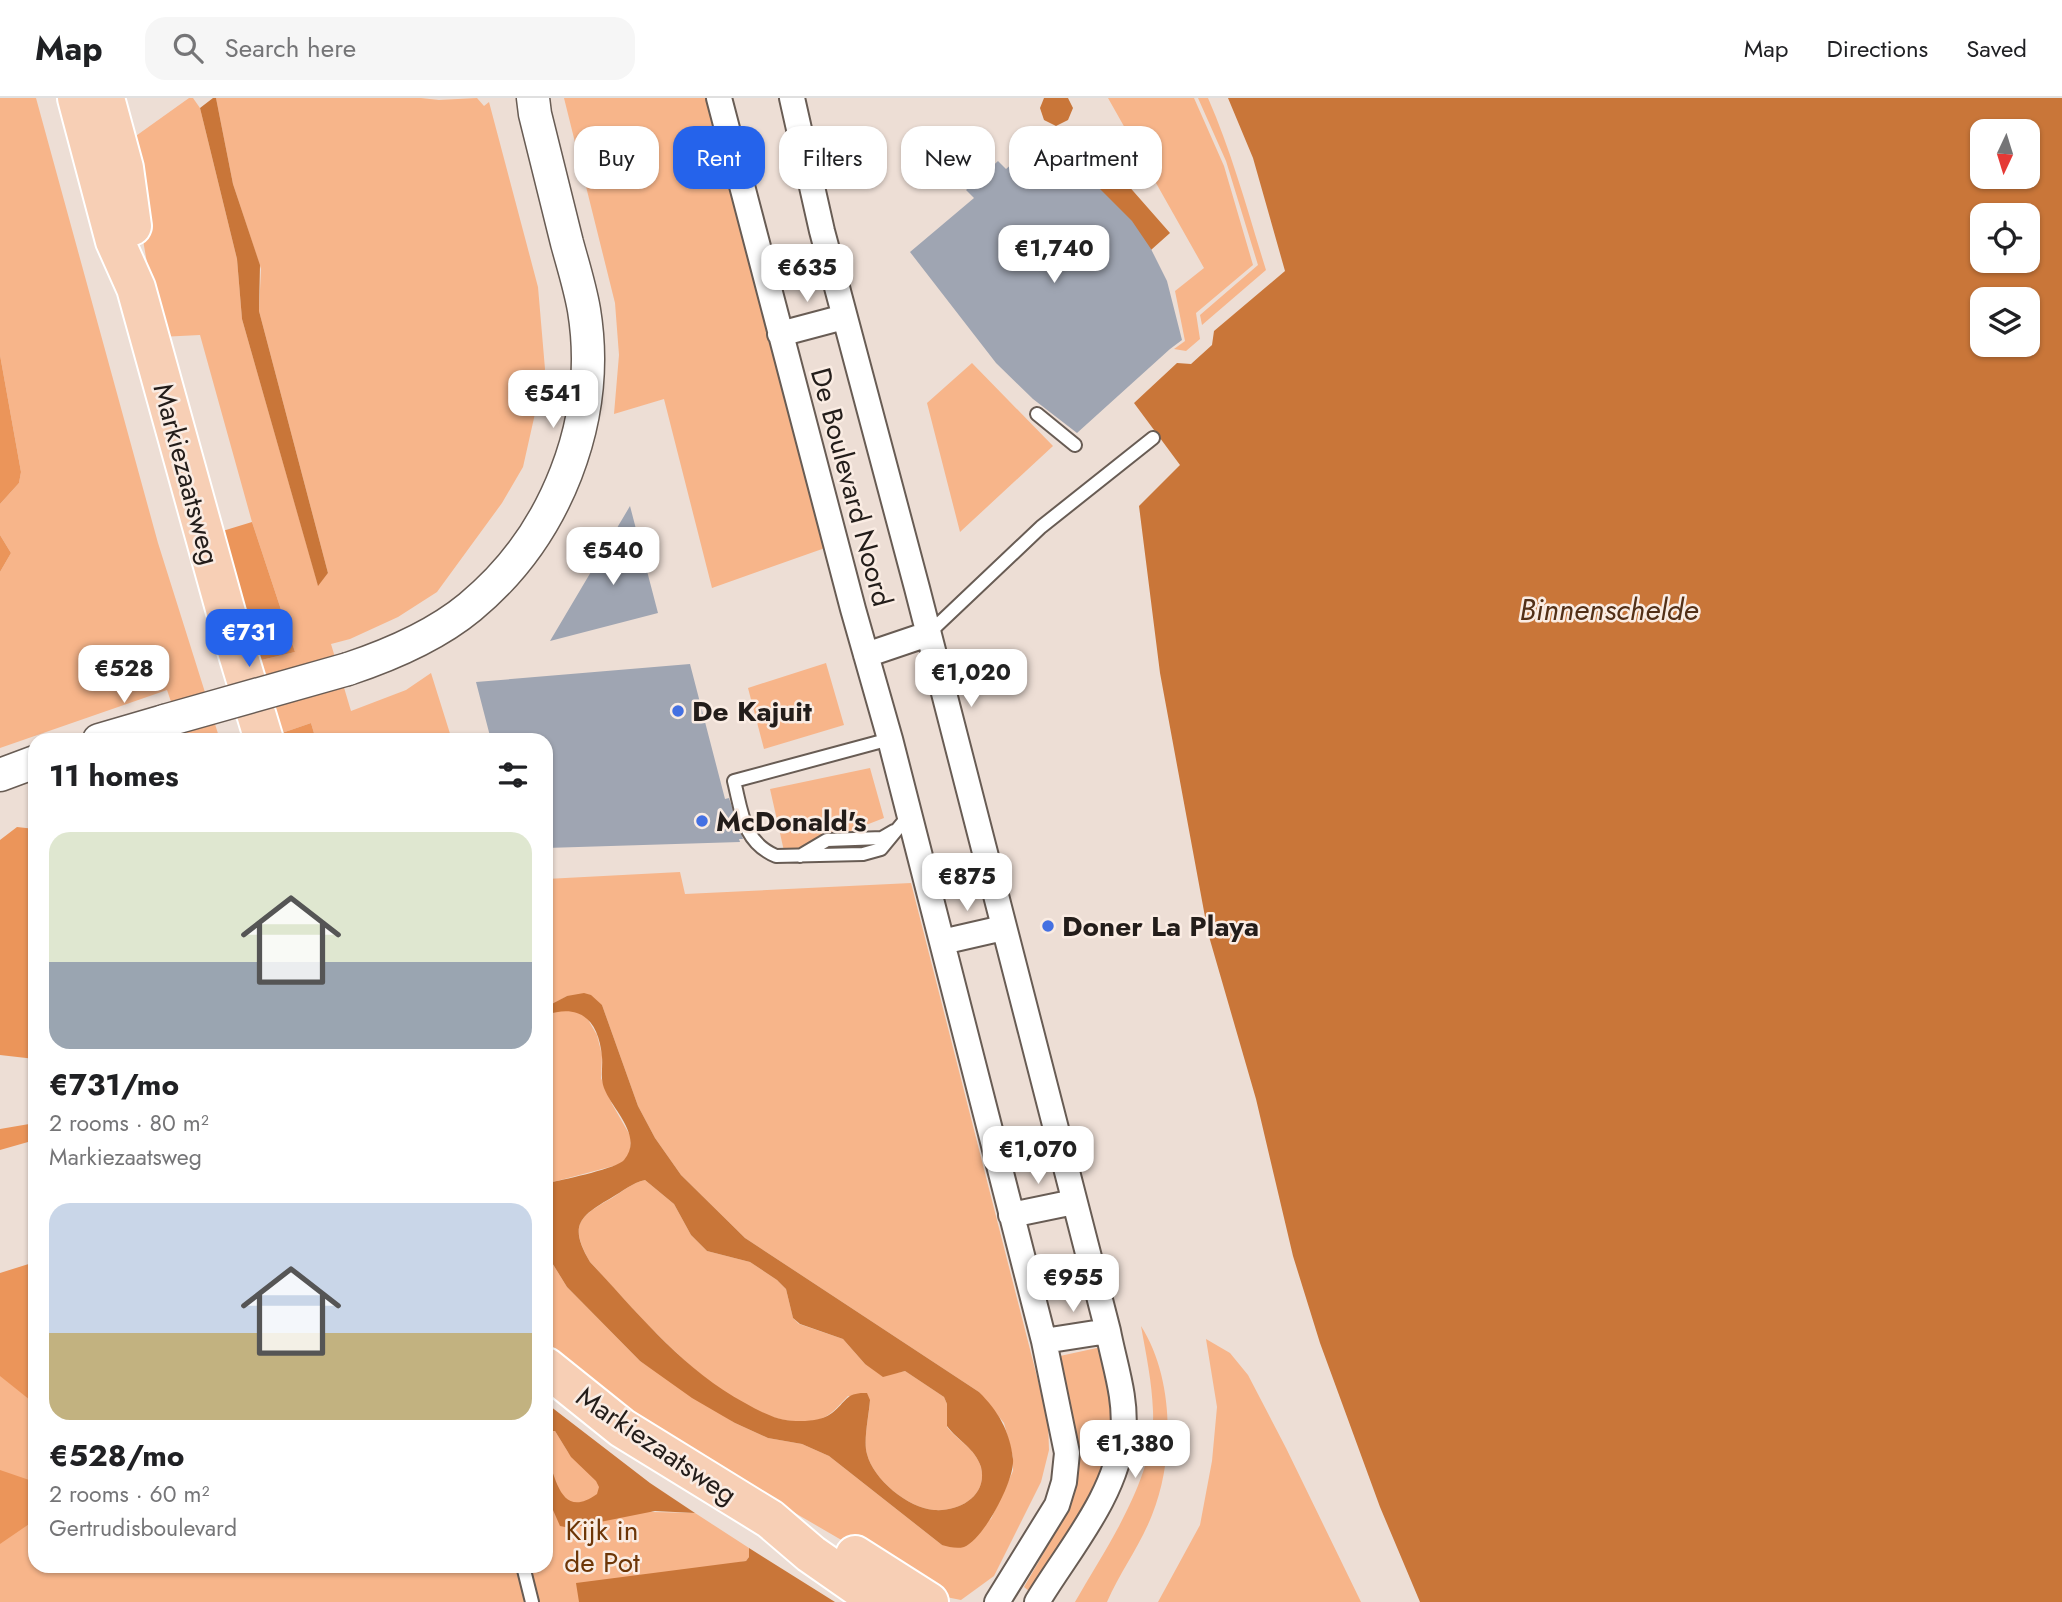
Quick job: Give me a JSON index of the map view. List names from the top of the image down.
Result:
{
  "streets": {
    "main road": ["Markiezaatsweg"],
    "street": ["De Boulevard Noord"]
  },
  "water": ["Binnenschelde"],
  "parks": ["Kijk in de Pot"],
  "places": ["De Kajuit", "McDonald's", "Doner La Playa"],
  "north": "bottom",
  "page": {
    "header": "Map",
    "search": "Search here",
    "nav": ["Map", "Directions", "Saved"],
    "chip": [
      "Buy",
      "Rent",
      "Filters",
      "New",
      "Apartment"
    ],
    "price": [
      "€1,740",
      "€635",
      "€541",
      "€540",
      "€731",
      "€528",
      "€1,020",
      "€875",
      "€1,070",
      "€955",
      "€1,380"
    ],
    "heading": "11 homes",
    "list": [
      {
        "name": "€731/mo",
        "note": "2 rooms · 80 m² · Markiezaatsweg"
      },
      {
        "name": "€528/mo",
        "note": "2 rooms · 60 m² · Gertrudisboulevard"
      }
    ]
  }
}
